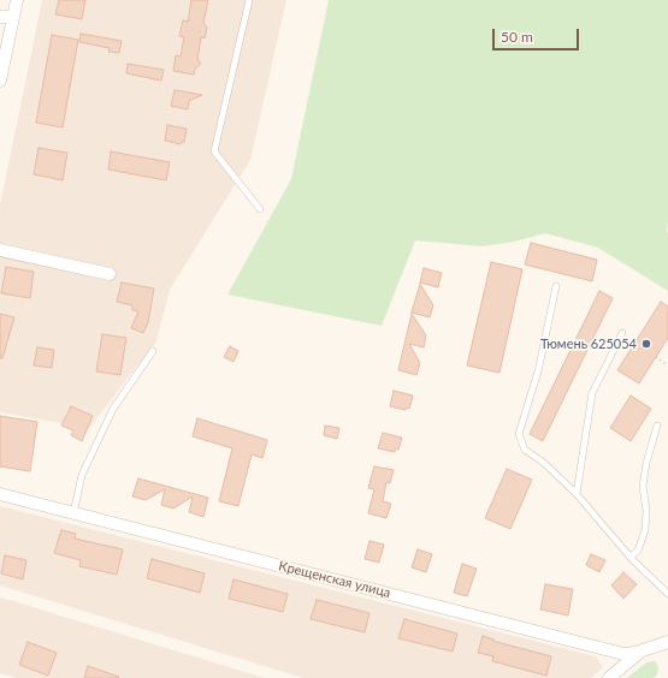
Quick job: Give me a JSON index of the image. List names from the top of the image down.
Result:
{
  "streets": {
    "street": ["Крещенская улица"]
  },
  "places": ["Тюмень 625054"],
  "scale_bar": "50 m"
}
